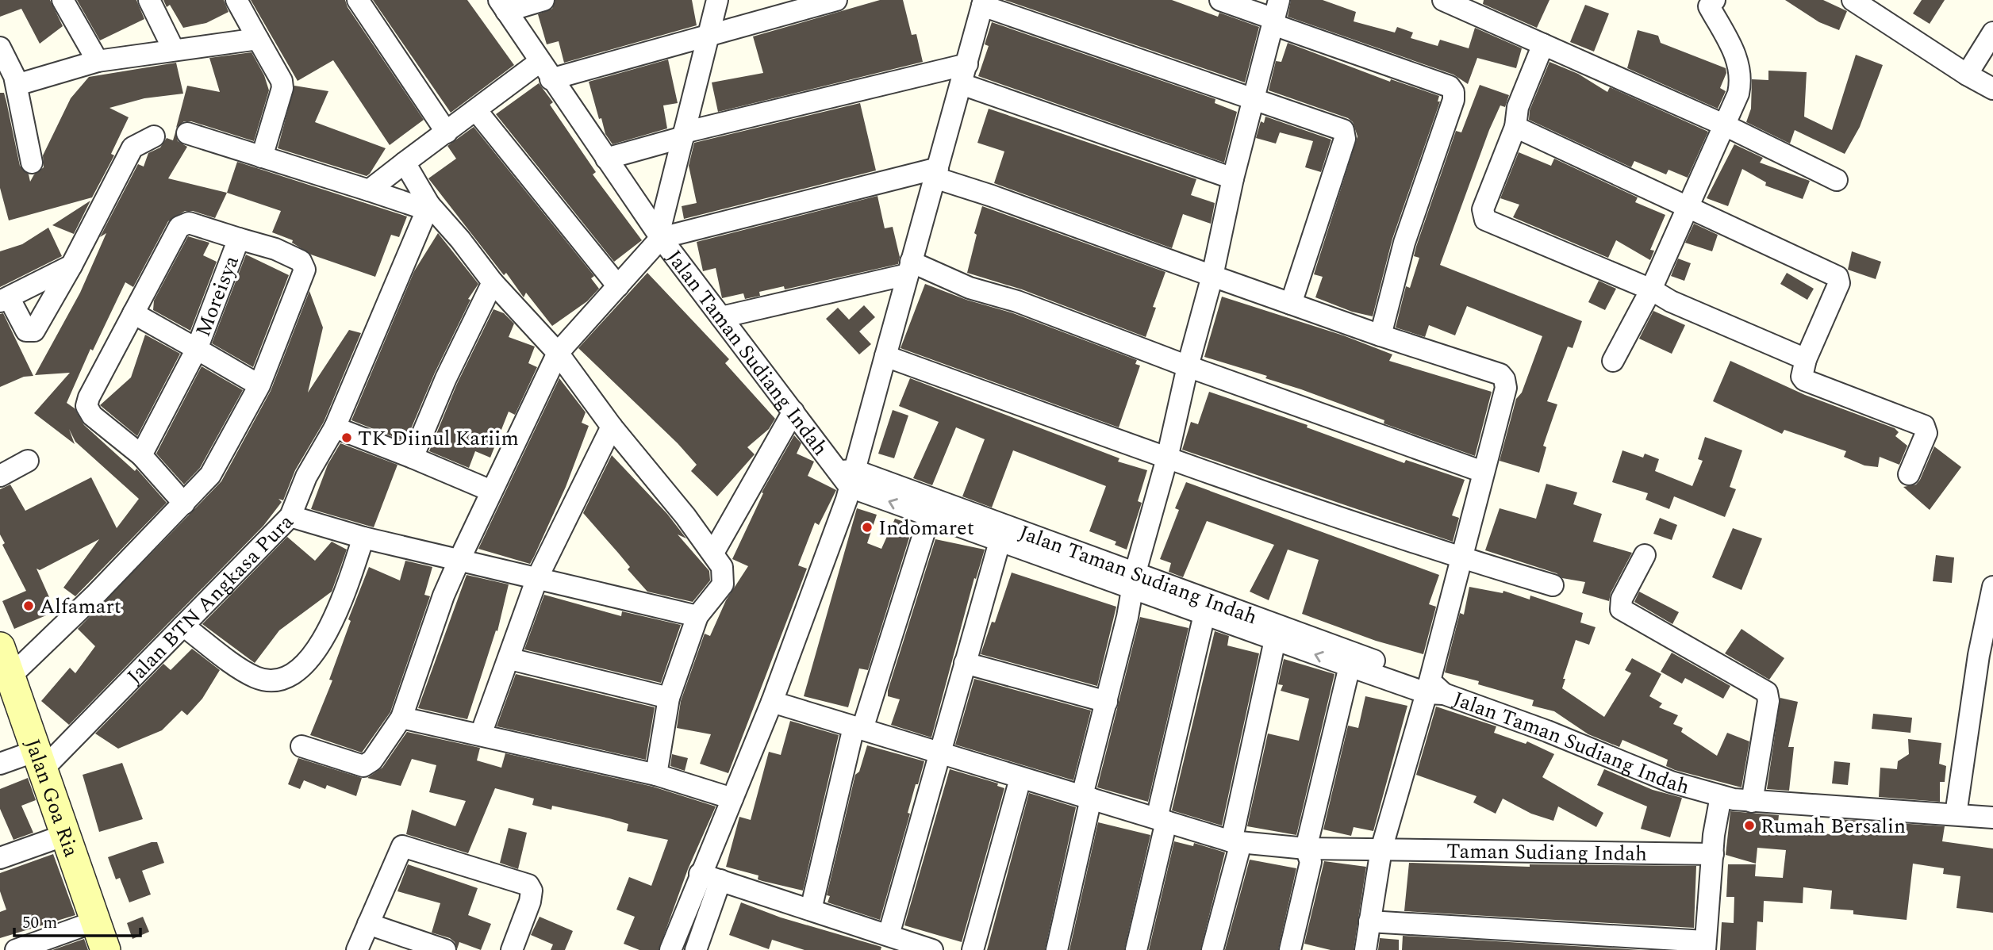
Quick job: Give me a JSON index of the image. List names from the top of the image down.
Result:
{
  "streets": {
    "main road": ["Jalan Goa Ria"],
    "street": [
      "Moreisya",
      "Jalan Taman Sudiang Indah",
      "Jalan BTN Angkasa Pura",
      "Taman Sudiang Indah"
    ]
  },
  "crossings": [
    ["Moreisya", "Jalan Goa Ria"],
    ["Jalan BTN Angkasa Pura", "Jalan Goa Ria"]
  ],
  "places": [
    "TK Diinul Kariim",
    "Indomaret",
    "Alfamart",
    "Rumah Bersalin"
  ],
  "scale_bar": "50 m"
}
